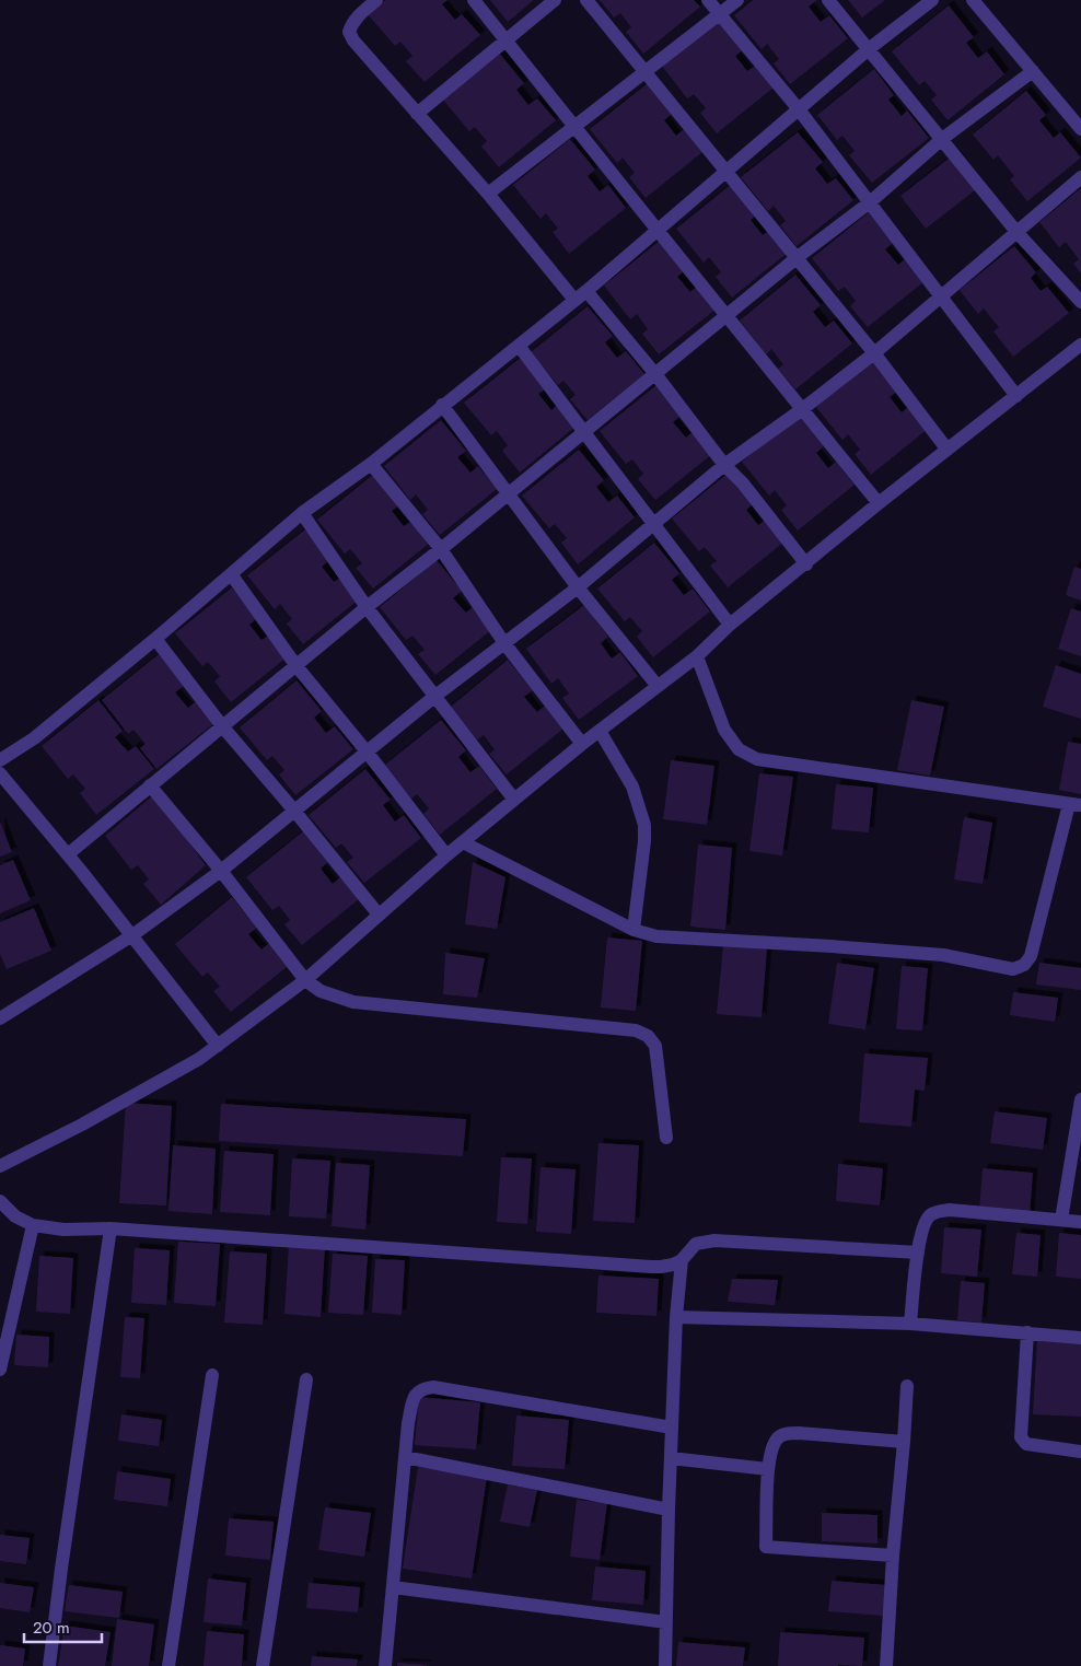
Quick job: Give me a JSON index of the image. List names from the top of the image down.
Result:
{
  "scale_bar": "20 m"
}
